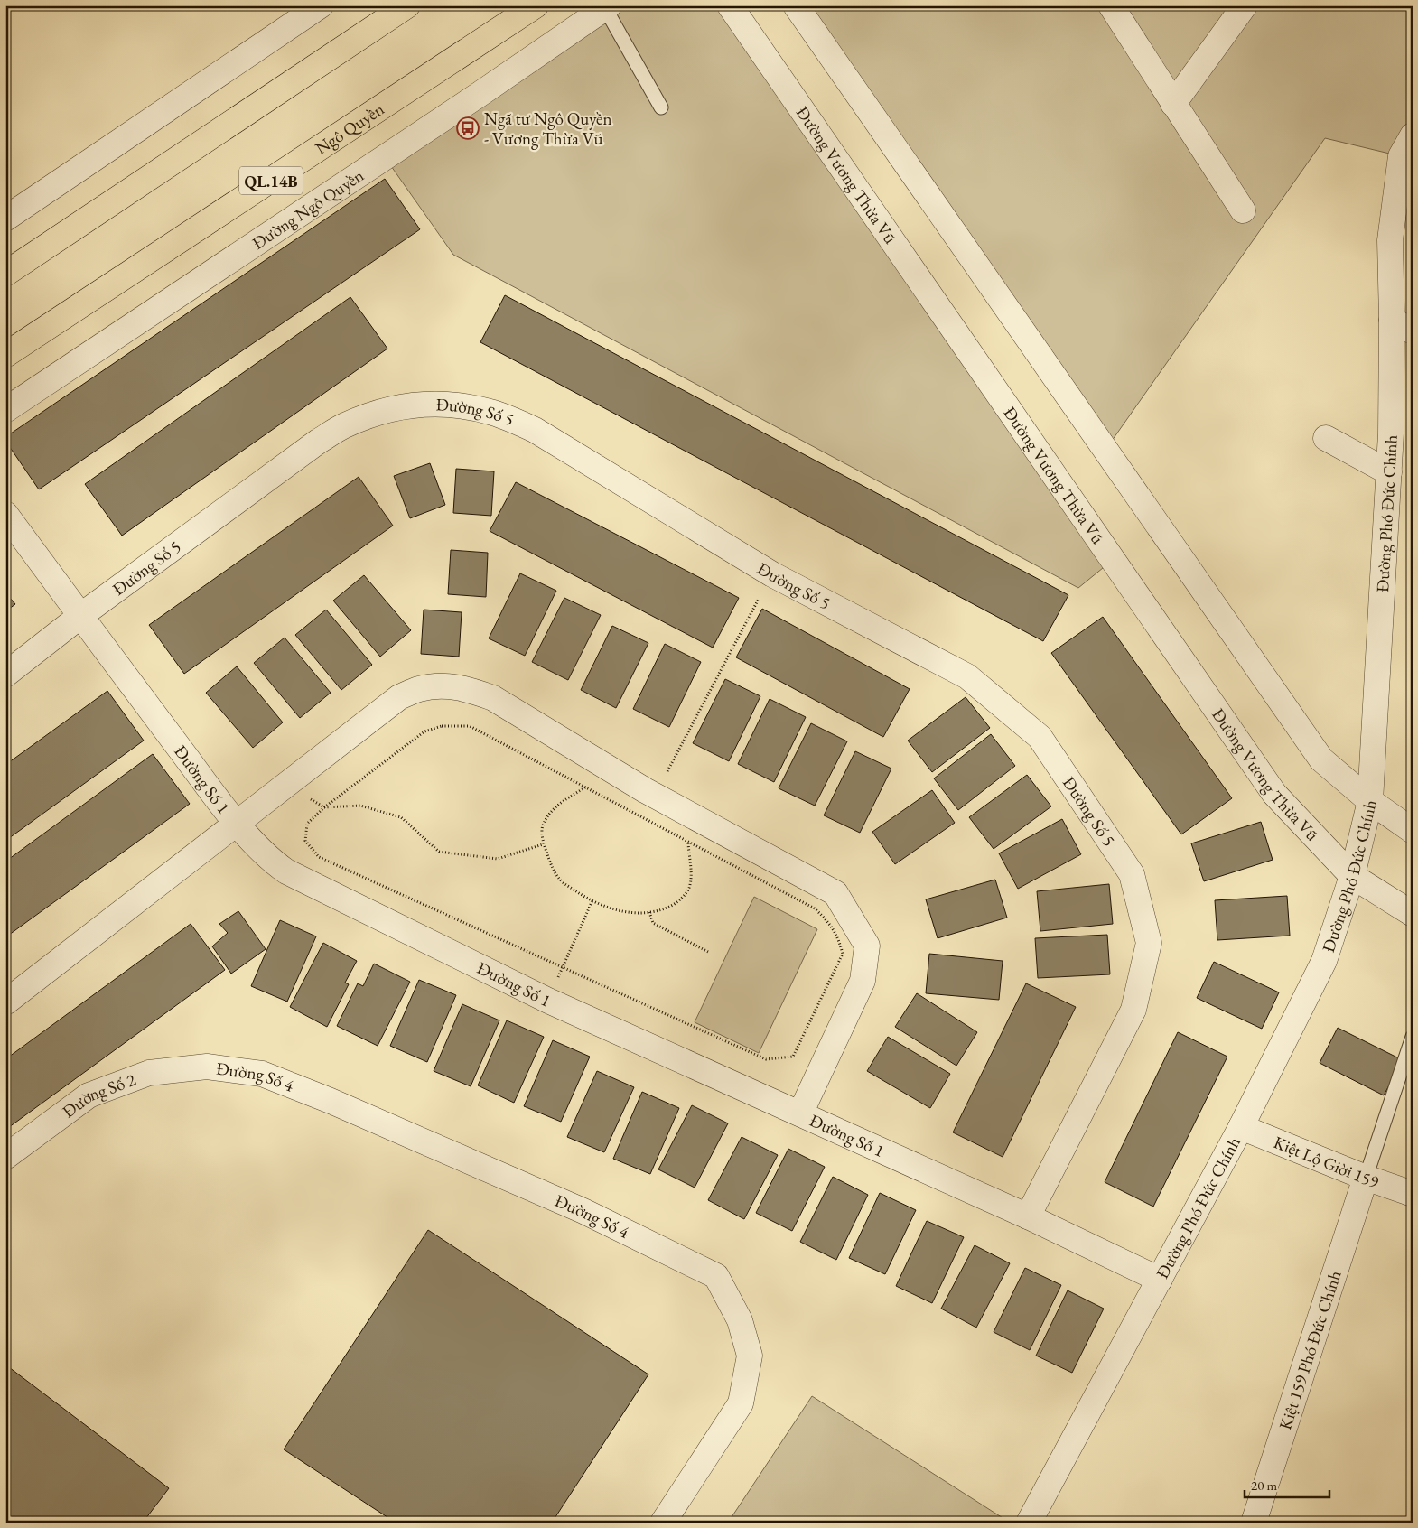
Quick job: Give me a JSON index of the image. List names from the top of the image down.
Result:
{
  "streets": {
    "highway": ["Ngô Quyền", "QL.14B"],
    "street": [
      "Đường Vương Thừa Vũ",
      "Đường Ngô Quyền",
      "Đường Số 5",
      "Đường Phó Đức Chính",
      "Đường Số 1",
      "Đường Số 4",
      "Đường Số 2",
      "Kiệt Lộ Giời 159",
      "Kiệt 159 Phó Đức Chính"
    ]
  },
  "crossings": [
    ["Đường Vương Thừa Vũ", "Đường Phó Đức Chính"],
    ["Đường Số 5", "Đường Số 1"],
    ["Đường Phó Đức Chính", "Đường Số 1"],
    ["Đường Phó Đức Chính", "Kiệt Lộ Giời 159"],
    ["Đường Số 4", "Đường Số 2"],
    ["Kiệt Lộ Giời 159", "Kiệt 159 Phó Đức Chính"]
  ],
  "places": {
    "bus stop": ["Ngã tư Ngô Quyền - Vương Thừa Vũ"]
  },
  "scale_bar": "20 m"
}
